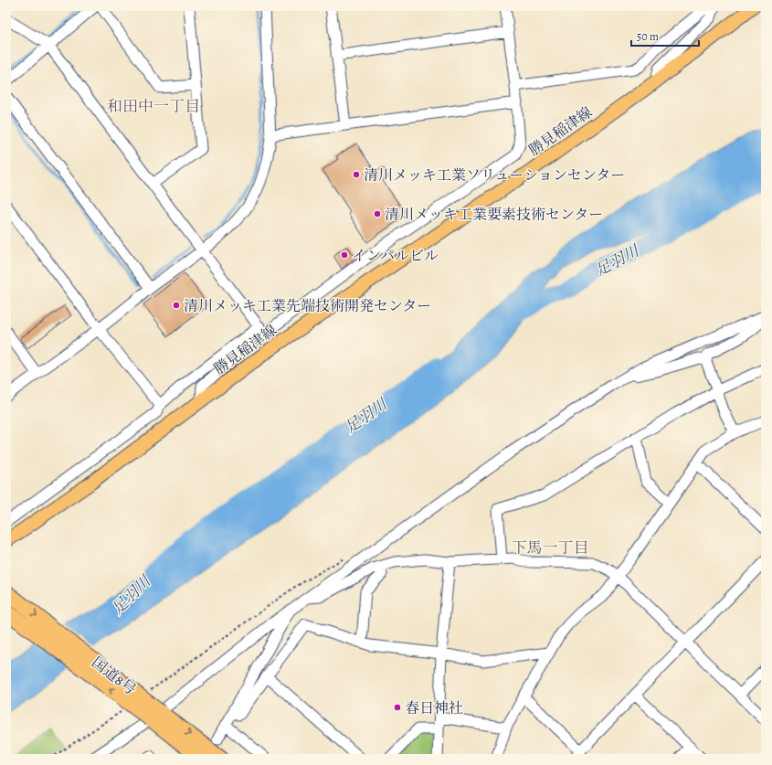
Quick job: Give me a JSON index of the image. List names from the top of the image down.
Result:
{
  "streets": {
    "highway": ["国道8号"],
    "main road": ["勝見稲津線"]
  },
  "districts": ["和田中一丁目", "下馬一丁目"],
  "water": ["足羽川"],
  "places": [
    "清川メッキ工業ソリューションセンター",
    "清川メッキ工業要素技術センター",
    "インパルビル",
    "清川メッキ工業先端技術開発センター",
    "春日神社"
  ],
  "scale_bar": "50 m"
}
